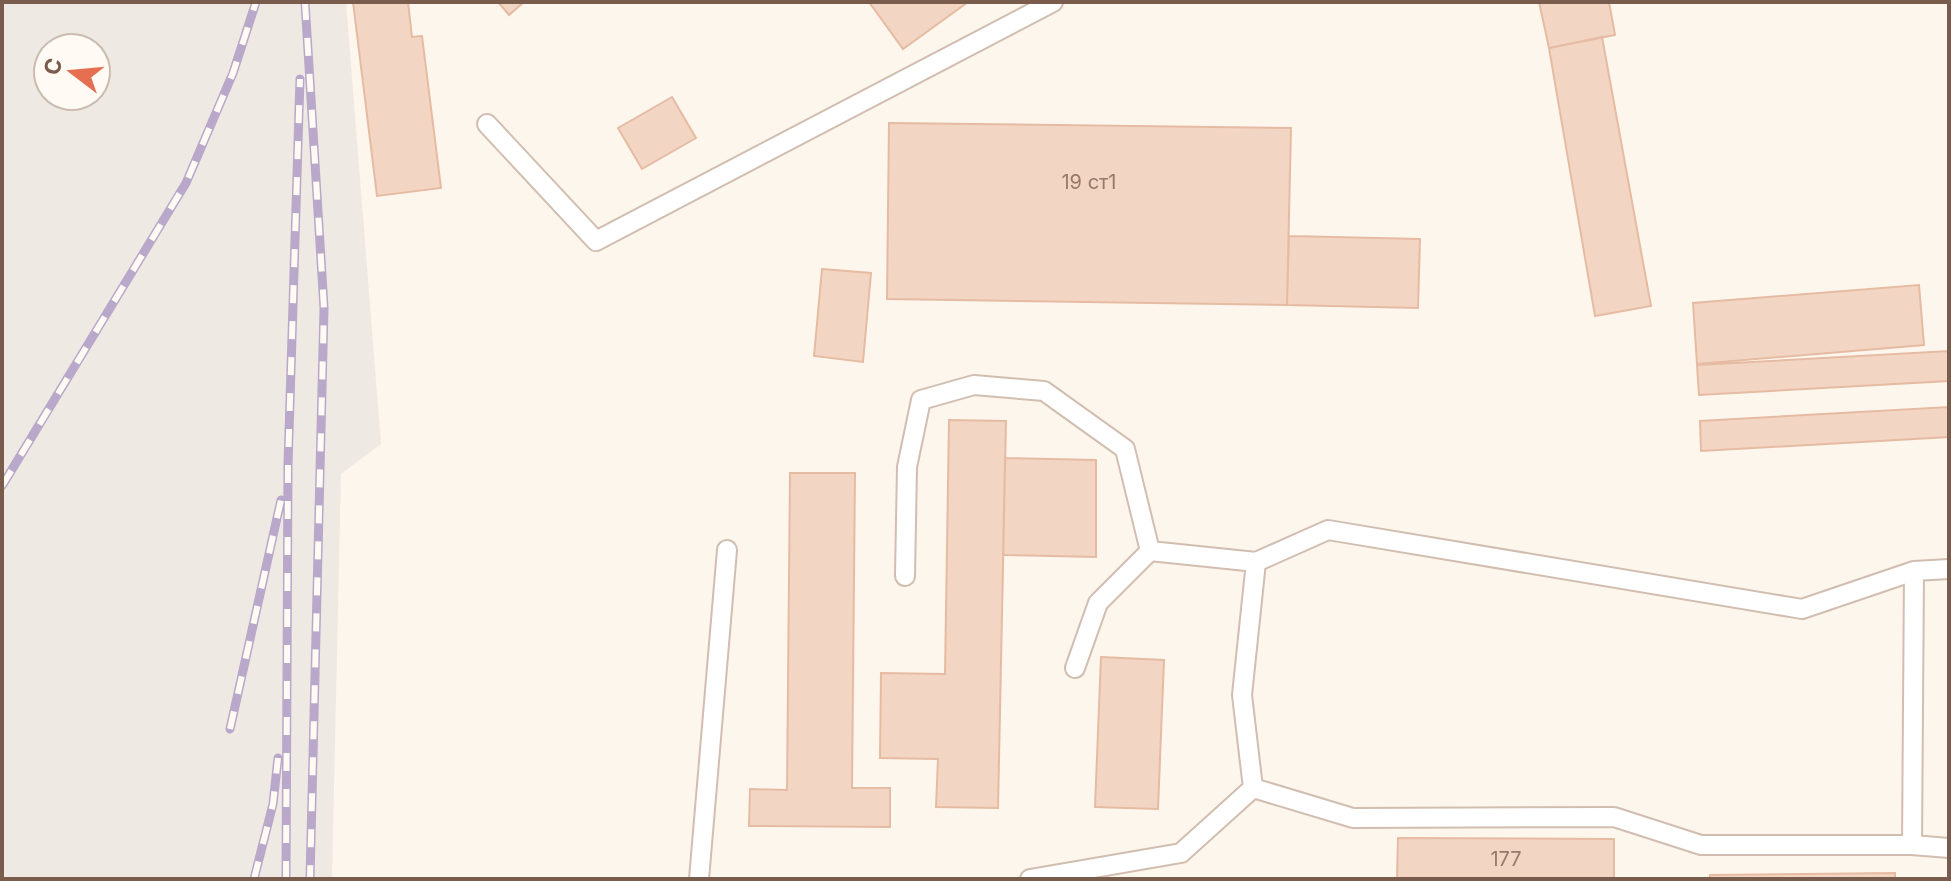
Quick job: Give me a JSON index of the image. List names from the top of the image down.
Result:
{
  "house_numbers": ["19 ст1", "177"],
  "north": "left"
}
